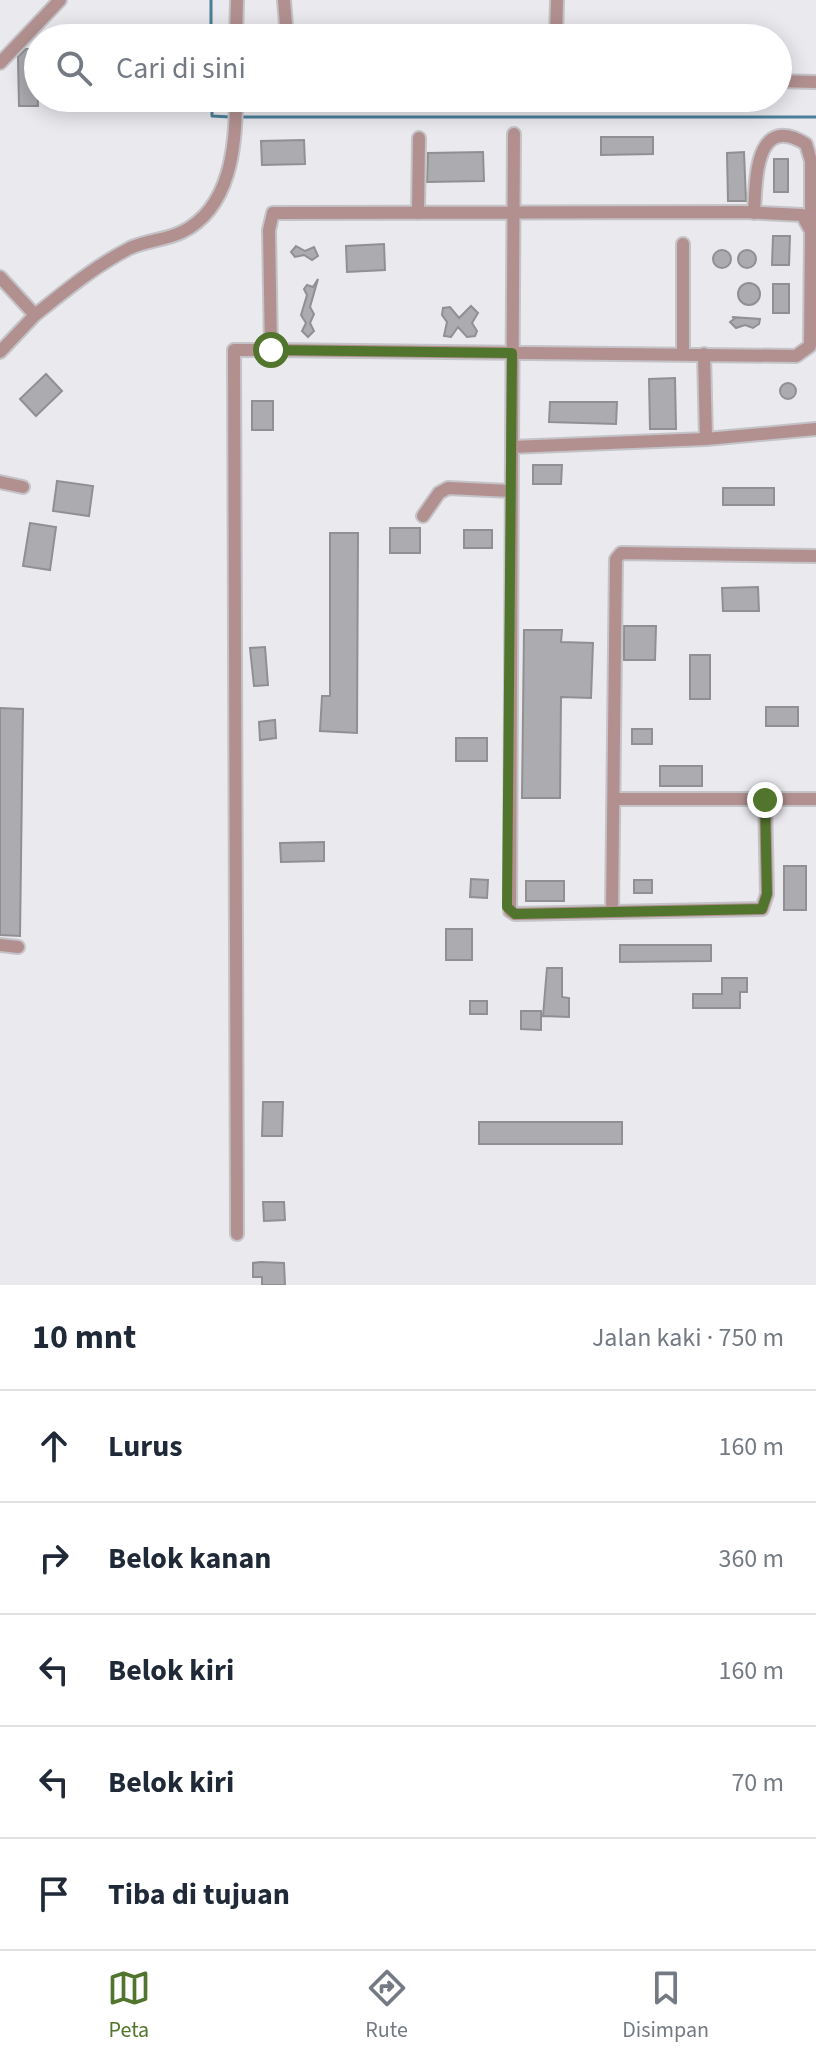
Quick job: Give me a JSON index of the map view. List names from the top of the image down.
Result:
{
  "page": {
    "search": "Cari di sini",
    "heading": ["10 mnt", "Jalan kaki · 750 m"],
    "list": [
      ["Lurus", "160 m"],
      ["Belok kanan", "360 m"],
      ["Belok kiri", "160 m"],
      ["Belok kiri", "70 m"],
      "Tiba di tujuan"
    ],
    "nav": ["Peta", "Rute", "Disimpan"]
  }
}
